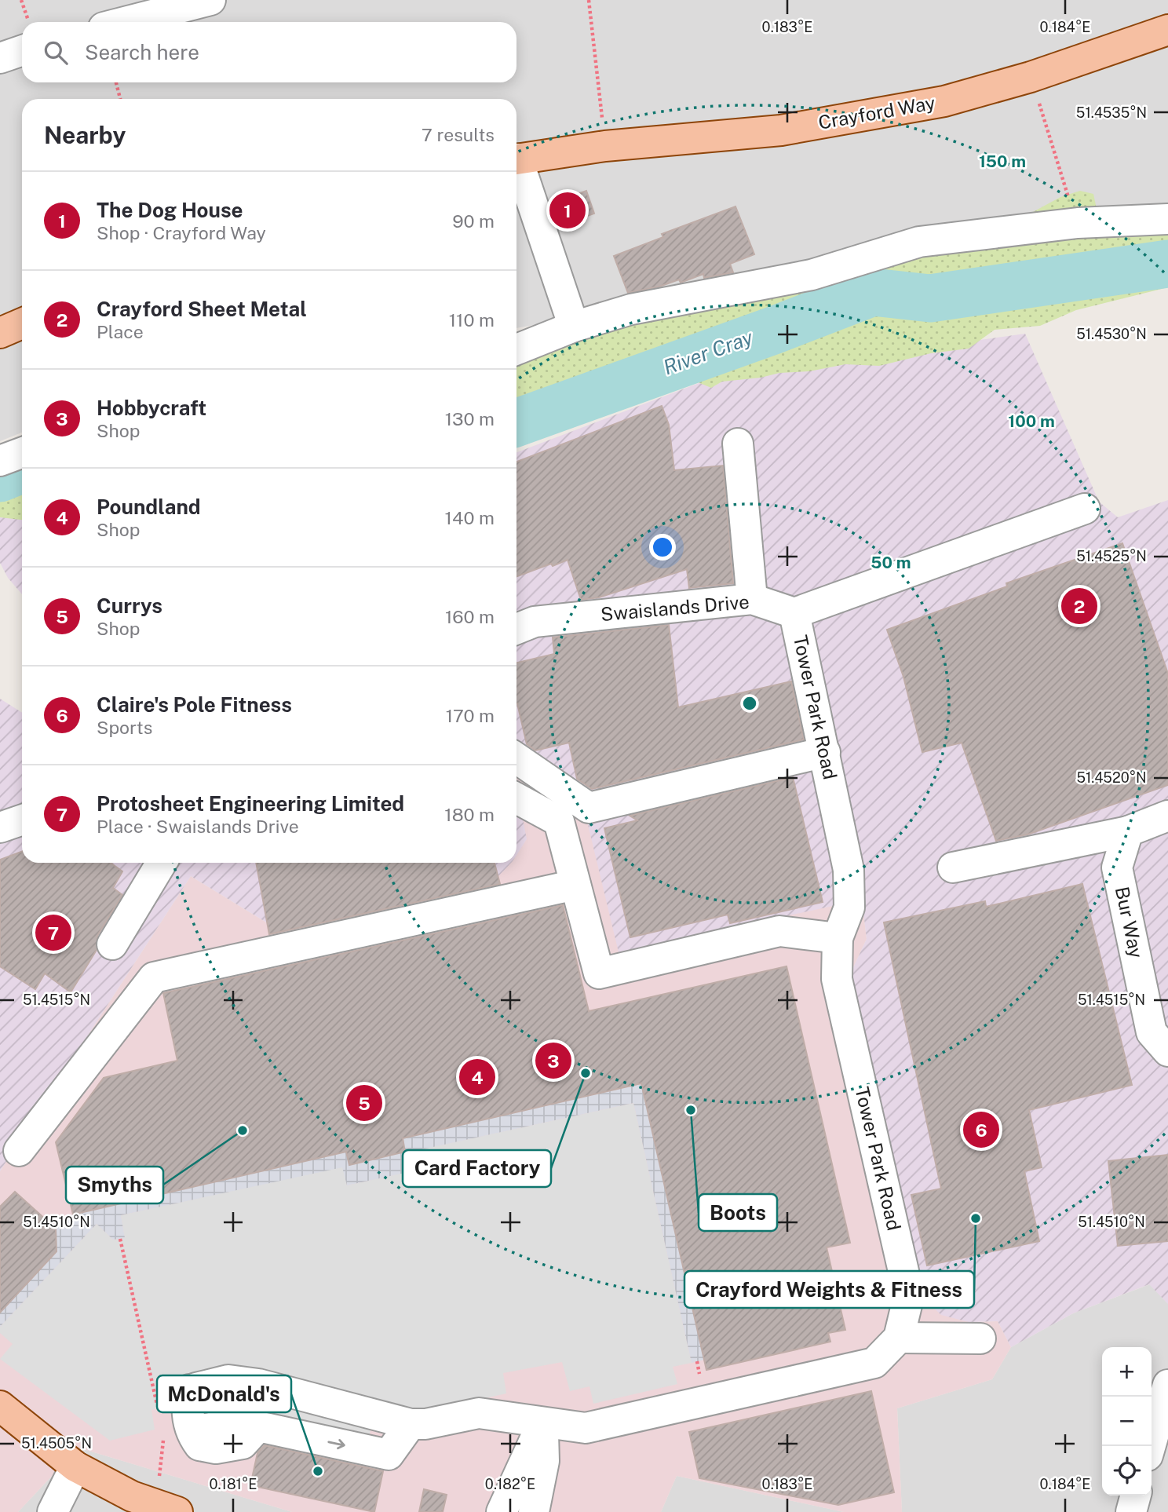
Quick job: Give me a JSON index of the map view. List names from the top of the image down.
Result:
{
  "streets": {
    "main road": ["Crayford Way"],
    "street": ["Swaislands Drive", "Tower Park Road", "Bur Way"]
  },
  "crossings": [
    ["Swaislands Drive", "Tower Park Road"]
  ],
  "water": ["River Cray"],
  "places": [
    "Card Factory",
    "Boots",
    "Smyths",
    "Crayford Weights & Fitness",
    "McDonald's"
  ],
  "page": {
    "search": "Search here",
    "heading": ["Nearby", "7 results"],
    "list": [
      {
        "mark": "1",
        "name": "The Dog House",
        "note": "Shop · Crayford Way",
        "value": "90 m"
      },
      {
        "mark": "2",
        "name": "Crayford Sheet Metal",
        "note": "Place",
        "value": "110 m"
      },
      {
        "mark": "3",
        "name": "Hobbycraft",
        "note": "Shop",
        "value": "130 m"
      },
      {
        "mark": "4",
        "name": "Poundland",
        "note": "Shop",
        "value": "140 m"
      },
      {
        "mark": "5",
        "name": "Currys",
        "note": "Shop",
        "value": "160 m"
      },
      {
        "mark": "6",
        "name": "Claire's Pole Fitness",
        "note": "Sports",
        "value": "170 m"
      },
      {
        "mark": "7",
        "name": "Protosheet Engineering Limited",
        "note": "Place · Swaislands Drive",
        "value": "180 m"
      }
    ],
    "pins": [
      "1",
      "2",
      "7",
      "3",
      "4",
      "5",
      "6"
    ],
    "map_buttons": ["+", "−"]
  },
  "coordinates": [
    "0.183°E",
    "0.184°E",
    "51.4535°N",
    "51.4530°N",
    "51.4525°N",
    "51.4520°N",
    "51.4515°N",
    "51.4510°N",
    "51.4505°N",
    "0.181°E",
    "0.182°E"
  ],
  "rings": ["150 m", "100 m", "50 m"]
}
